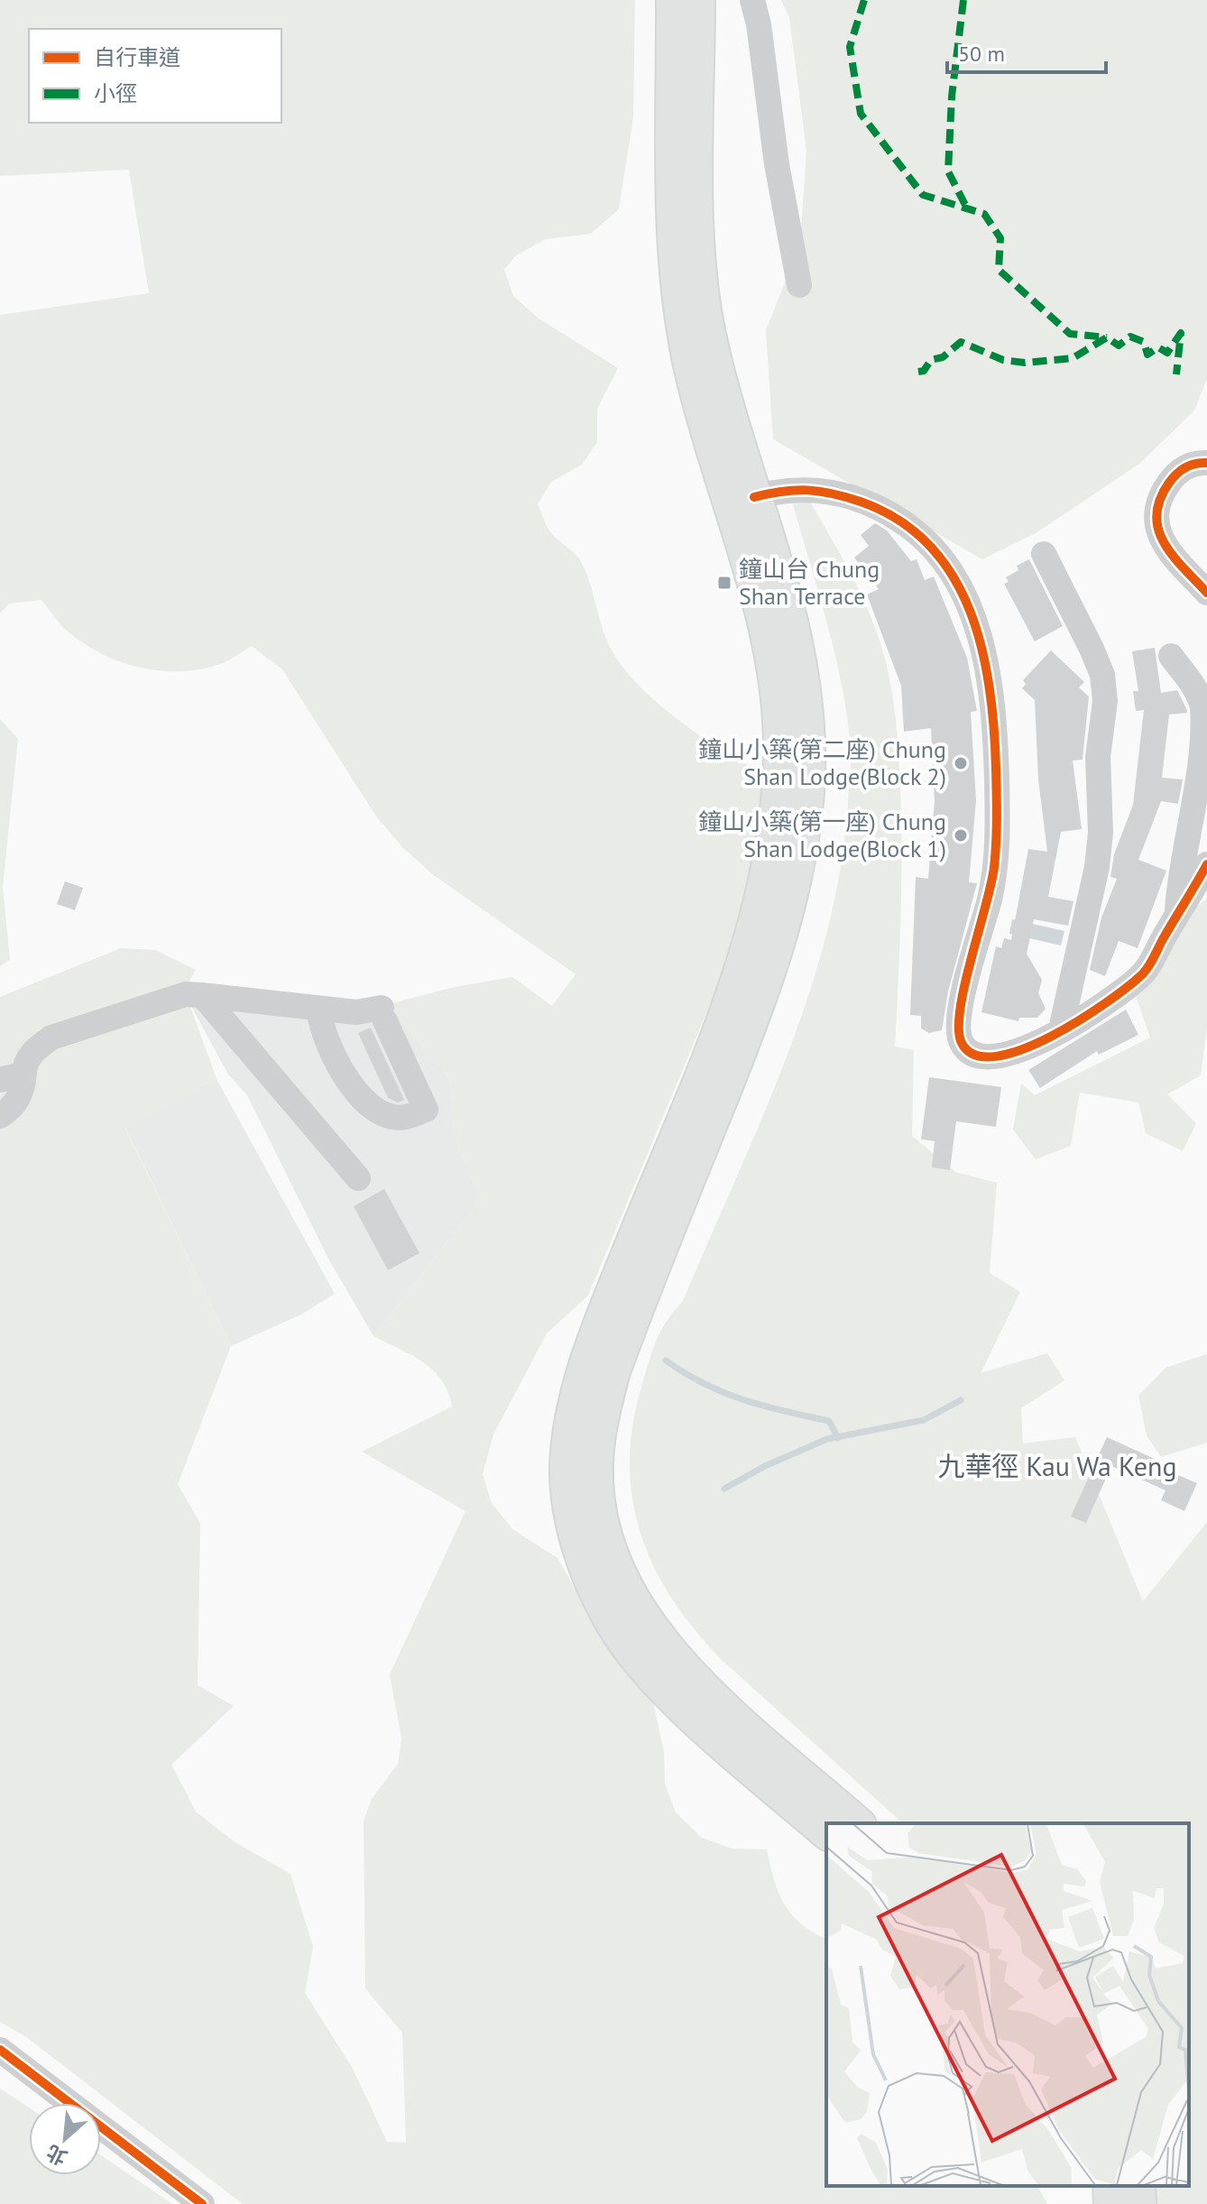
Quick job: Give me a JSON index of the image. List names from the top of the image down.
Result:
{
  "districts": ["九華徑 Kau Wa Keng"],
  "places": {
    "transit": ["鐘山台 Chung Shan Terrace"],
    "other": ["鐘山小築(第二座) Chung Shan Lodge(Block 2)", "鐘山小築(第一座) Chung Shan Lodge(Block 1)"]
  },
  "legend": ["自行車道", "小徑"],
  "scale_bar": "50 m",
  "north": "bottom left"
}
